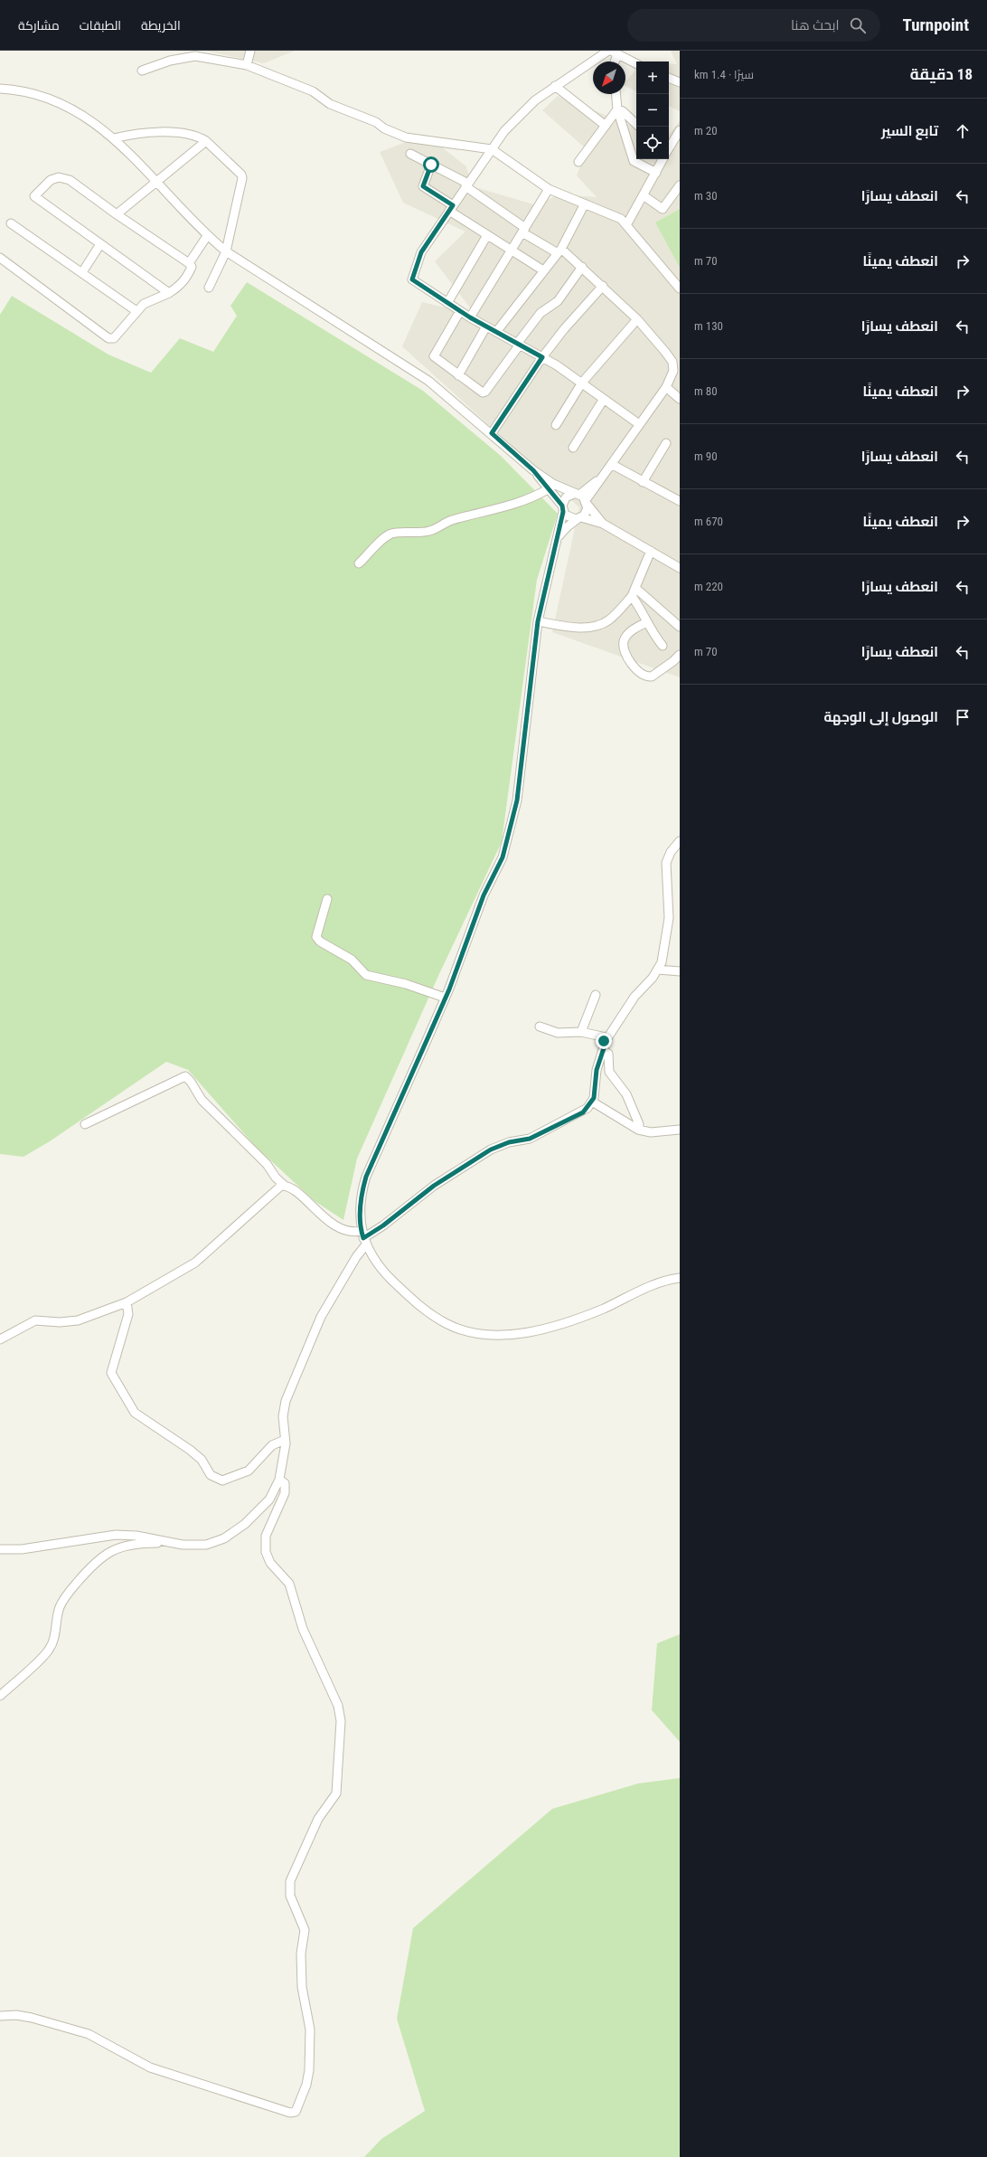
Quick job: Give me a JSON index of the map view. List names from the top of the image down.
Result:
{
  "north": "bottom left",
  "page": {
    "header": "Turnpoint",
    "search": "ابحث هنا",
    "nav": ["الخريطة", "الطبقات", "مشاركة"],
    "heading": ["18 دقيقة", "سيرًا · 1.4 km"],
    "map_buttons": ["+", "−"],
    "list": [
      ["تابع السير", "20 m"],
      ["انعطف يسارًا", "30 m"],
      ["انعطف يمينًا", "70 m"],
      ["انعطف يسارًا", "130 m"],
      ["انعطف يمينًا", "80 m"],
      ["انعطف يسارًا", "90 m"],
      ["انعطف يمينًا", "670 m"],
      ["انعطف يسارًا", "220 m"],
      ["انعطف يسارًا", "70 m"],
      "الوصول إلى الوجهة"
    ]
  }
}
